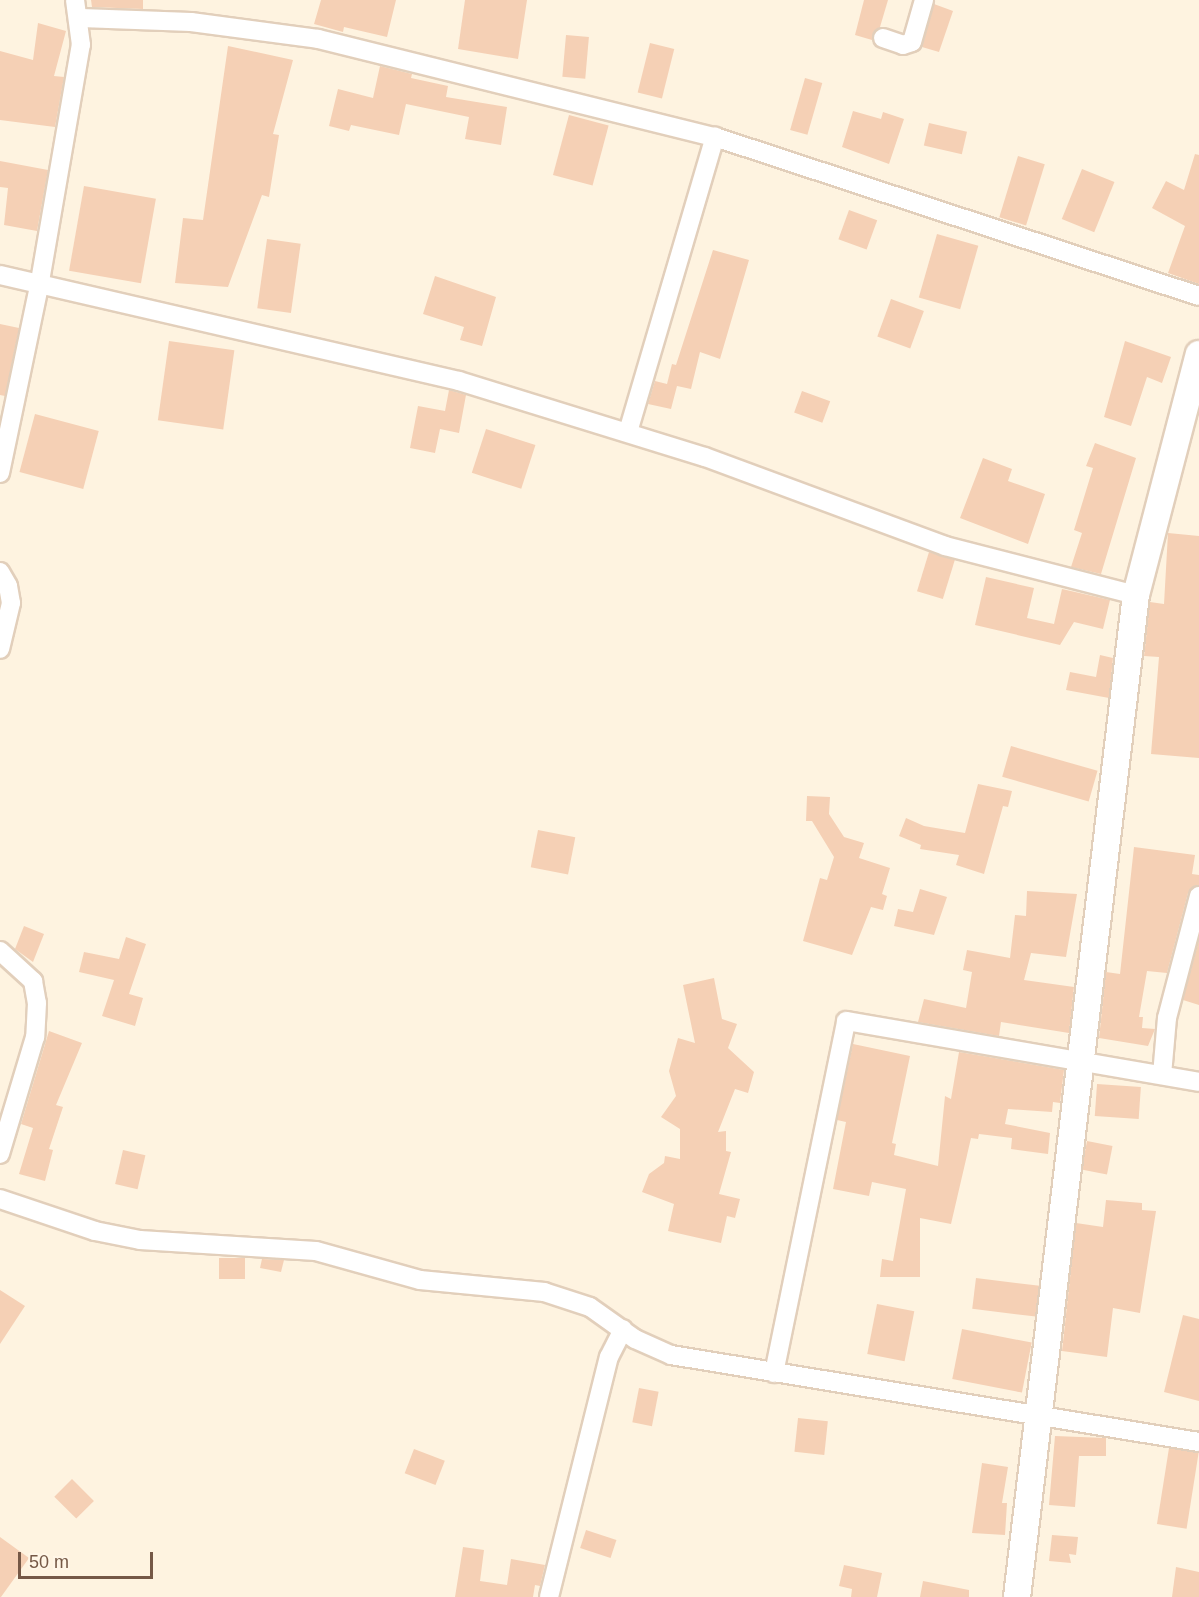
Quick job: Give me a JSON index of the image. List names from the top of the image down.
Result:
{
  "scale_bar": "50 m"
}
